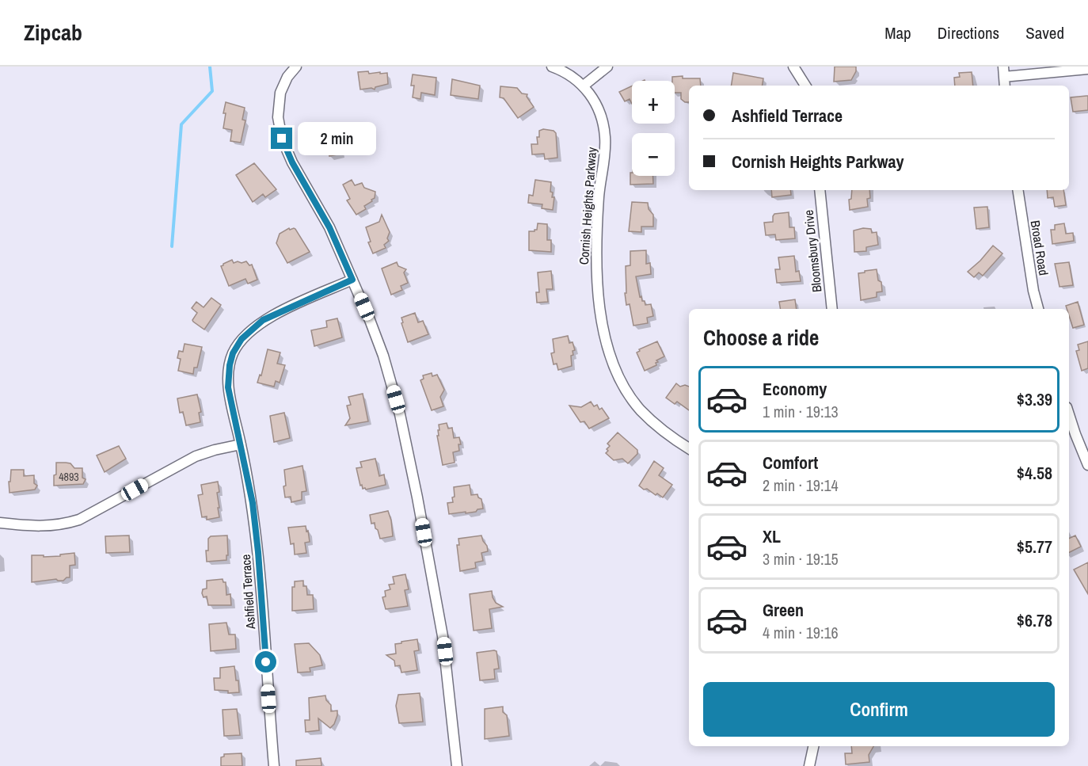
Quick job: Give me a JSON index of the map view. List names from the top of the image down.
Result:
{
  "streets": {
    "street": [
      "Cornish Heights Parkway",
      "Broad Road",
      "Bloomsbury Drive",
      "Ashfield Terrace"
    ]
  },
  "house_numbers": ["4893"],
  "page": {
    "header": "Zipcab",
    "nav": ["Map", "Directions", "Saved"],
    "map_buttons": ["+", "−"],
    "banner": ["Ashfield Terrace", "Cornish Heights Parkway"],
    "bubble": "2 min",
    "heading": "Choose a ride",
    "list": [
      {
        "name": "Economy",
        "note": "1 min · 19:13",
        "value": "$3.39"
      },
      {
        "name": "Comfort",
        "note": "2 min · 19:14",
        "value": "$4.58"
      },
      {
        "name": "XL",
        "note": "3 min · 19:15",
        "value": "$5.77"
      },
      {
        "name": "Green",
        "note": "4 min · 19:16",
        "value": "$6.78"
      }
    ],
    "buttons": "Confirm"
  }
}
